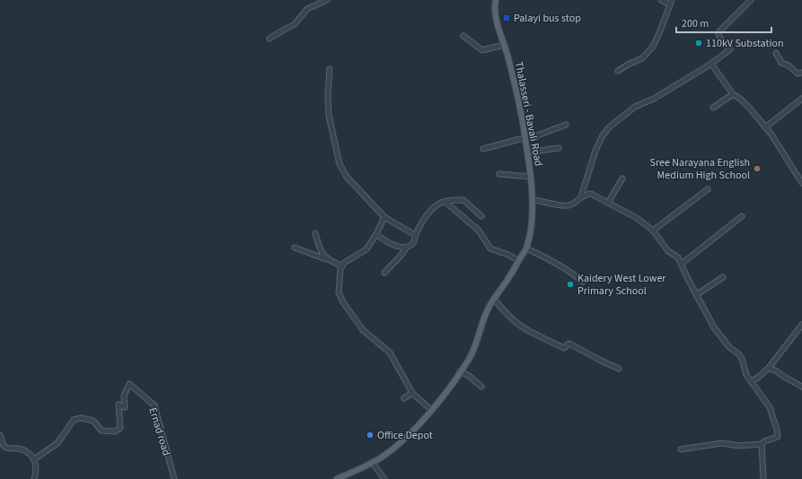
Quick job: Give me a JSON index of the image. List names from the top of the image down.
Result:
{
  "streets": {
    "main road": ["Thalasseri - Bavali Road"],
    "street": ["Ernad road"]
  },
  "places": {
    "transit": ["Palayi bus stop"],
    "other": [
      "110kV Substation",
      "Sree Narayana English Medium High School",
      "Kaidery West Lower Primary School",
      "Office Depot"
    ]
  },
  "scale_bar": "200 m"
}
